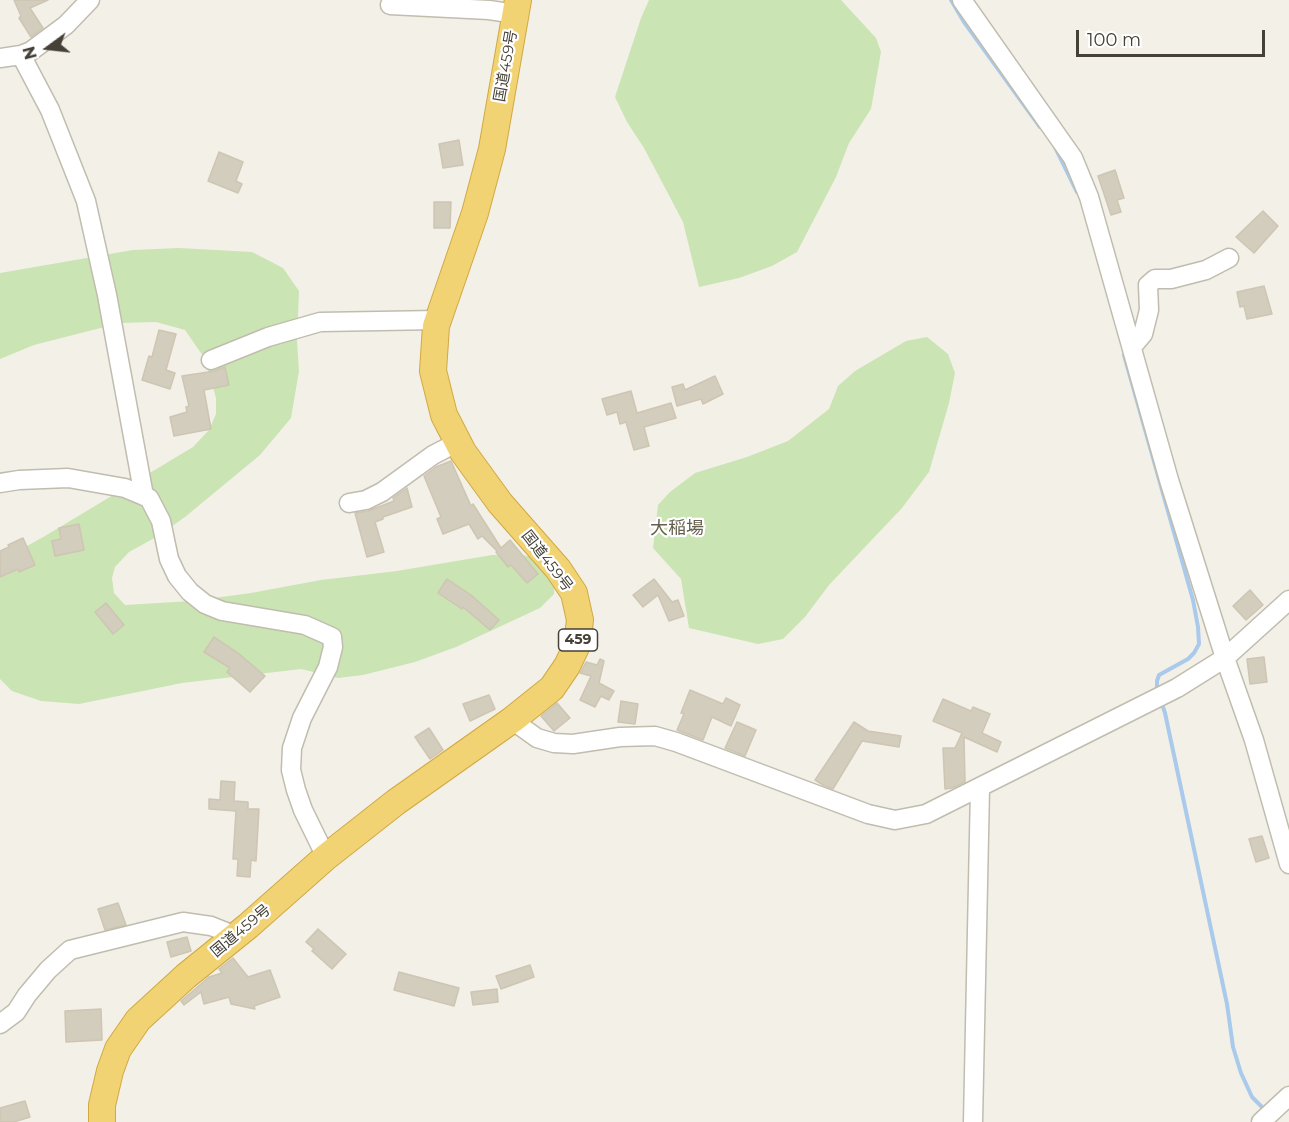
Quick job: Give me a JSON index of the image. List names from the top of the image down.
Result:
{
  "streets": {
    "highway": ["国道459号", "459"]
  },
  "districts": ["大稲場"],
  "scale_bar": "100 m",
  "north": "left"
}
